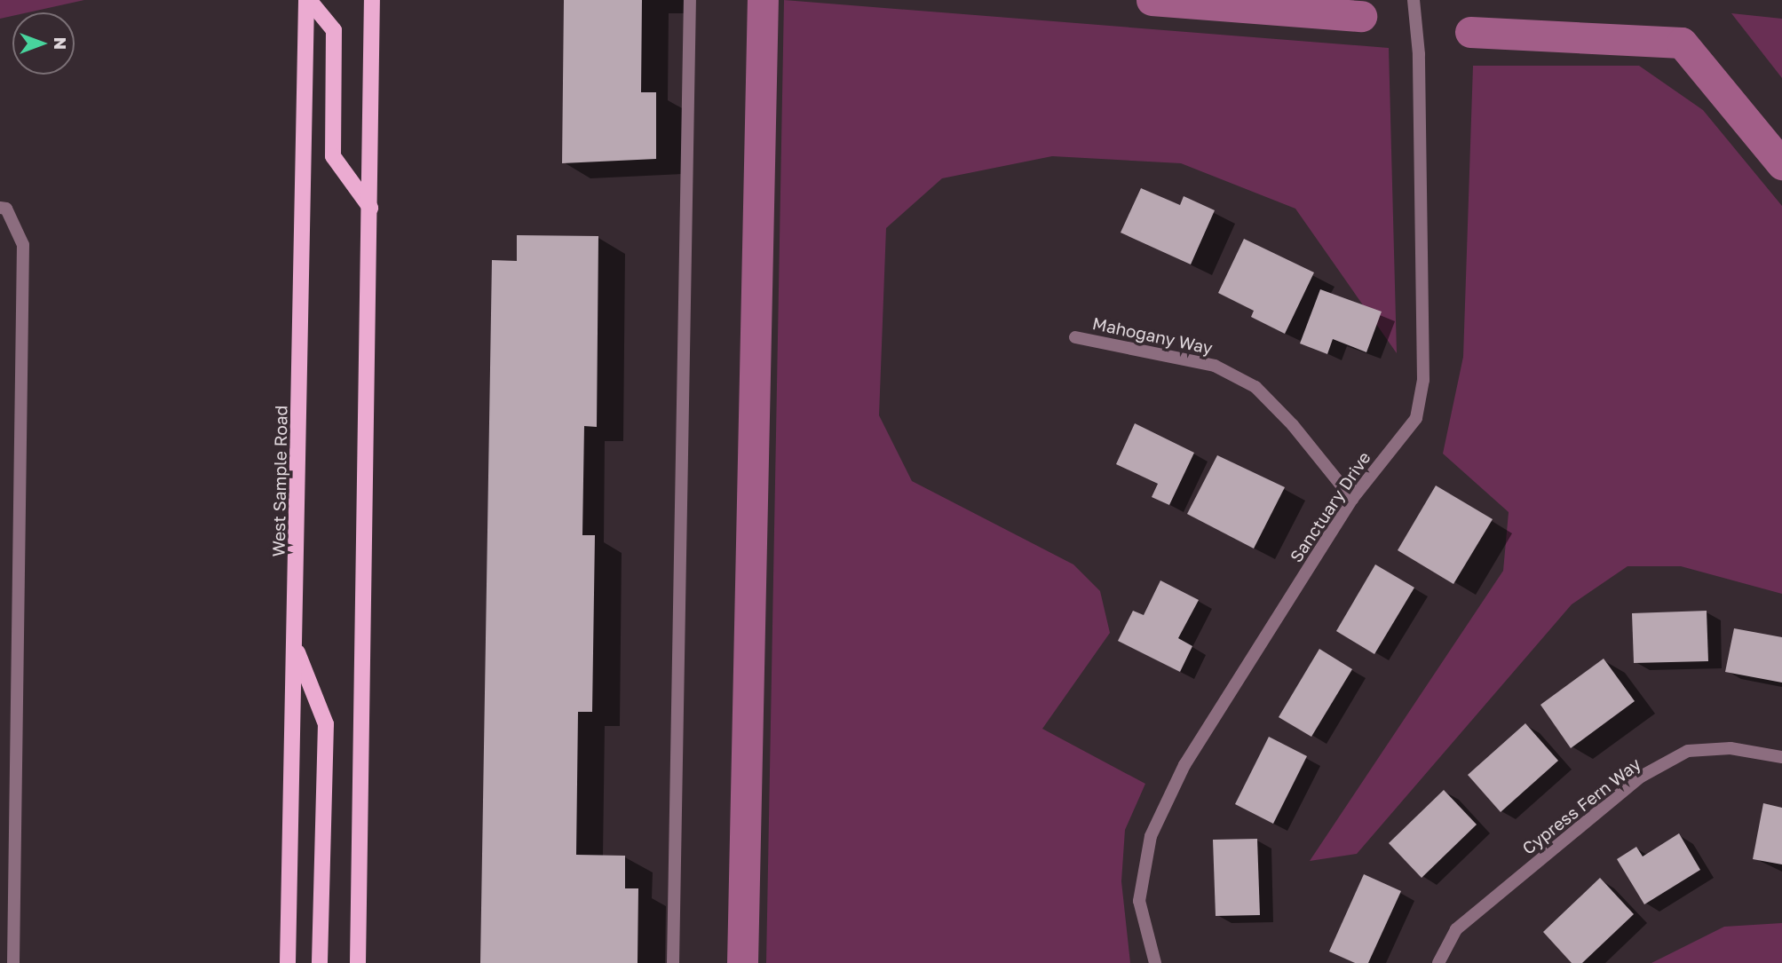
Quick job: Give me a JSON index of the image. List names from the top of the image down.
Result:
{
  "streets": {
    "main road": ["West Sample Road"],
    "street": ["Mahogany Way", "Sanctuary Drive", "Cypress Fern Way"]
  },
  "crossings": [
    ["Mahogany Way", "Sanctuary Drive"]
  ],
  "north": "right"
}
